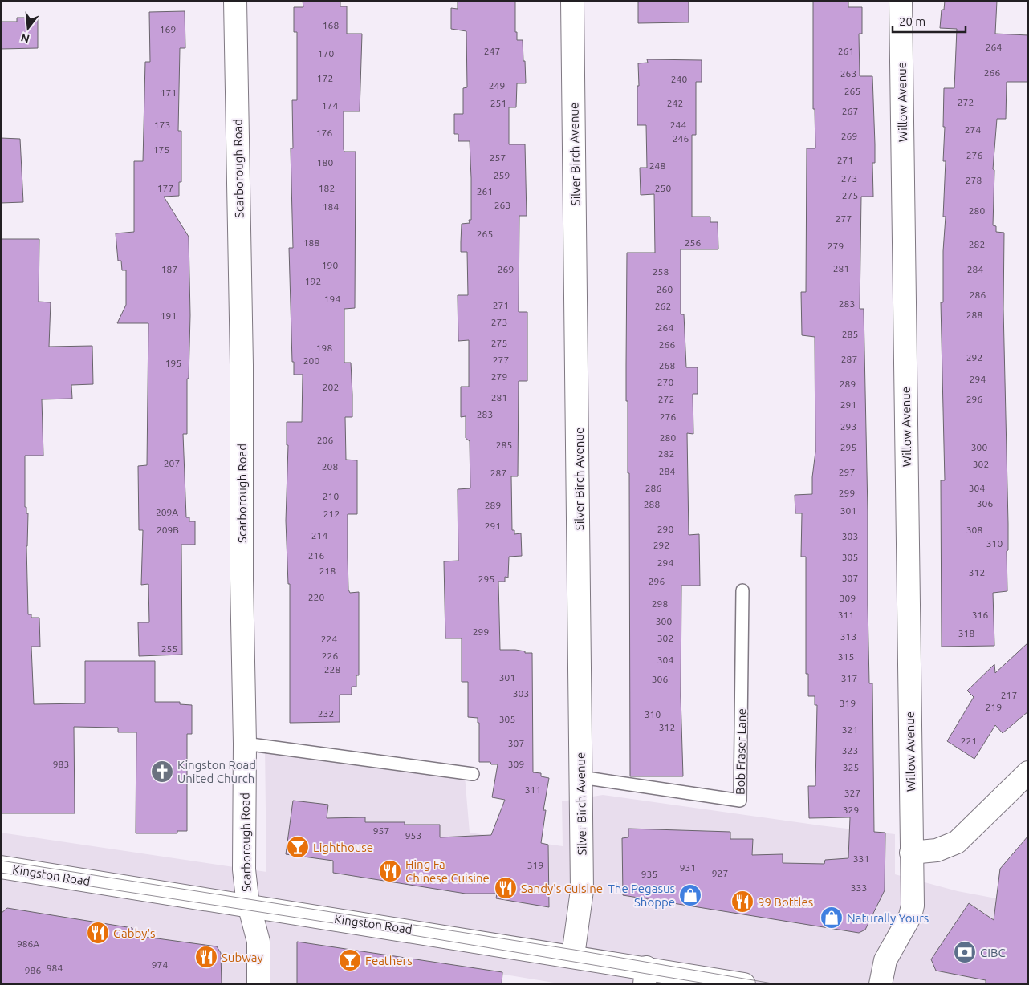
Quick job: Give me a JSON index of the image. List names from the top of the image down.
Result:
{
  "streets": {
    "street": [
      "Willow Avenue",
      "Silver Birch Avenue",
      "Scarborough Road",
      "Kingston Road"
    ],
    "lane": ["Bob Fraser Lane"]
  },
  "crossings": [
    ["Silver Birch Avenue", "Bob Fraser Lane"],
    ["Silver Birch Avenue", "Kingston Road"],
    ["Scarborough Road", "Kingston Road"]
  ],
  "places": {
    "church": ["Kingston Road United Church"],
    "bar": ["Lighthouse", "Feathers"],
    "restaurant": [
      "Hing Fa Chinese Cuisine",
      "Sandy's Cuisine",
      "99 Bottles",
      "Gabby's",
      "Subway"
    ],
    "shop": ["The Pegasus Shoppe", "Naturally Yours"],
    "bank": ["CIBC"]
  },
  "house_numbers": [
    "168",
    "169",
    "264",
    "247",
    "261",
    "170",
    "266",
    "263",
    "172",
    "240",
    "249",
    "265",
    "171",
    "272",
    "251",
    "242",
    "174",
    "267",
    "173",
    "244",
    "274",
    "176",
    "269",
    "246",
    "175",
    "276",
    "257",
    "271",
    "180",
    "248",
    "259",
    "273",
    "278",
    "177",
    "182",
    "250",
    "261",
    "275",
    "263",
    "184",
    "280",
    "277",
    "265",
    "188",
    "256",
    "282",
    "279",
    "190",
    "281",
    "187",
    "269",
    "284",
    "258",
    "192",
    "260",
    "286",
    "194",
    "283",
    "271",
    "262",
    "288",
    "191",
    "273",
    "264",
    "285",
    "275",
    "266",
    "198",
    "292",
    "287",
    "277",
    "200",
    "195",
    "268",
    "279",
    "294",
    "270",
    "289",
    "202",
    "281",
    "272",
    "296",
    "291",
    "283",
    "276",
    "293",
    "280",
    "206",
    "285",
    "295",
    "300",
    "282",
    "207",
    "302",
    "208",
    "284",
    "297",
    "287",
    "286",
    "304",
    "299",
    "210",
    "306",
    "288",
    "289",
    "301",
    "209A",
    "212",
    "291",
    "290",
    "209B",
    "308",
    "214",
    "303",
    "310",
    "292",
    "216",
    "305",
    "294",
    "218",
    "312",
    "307",
    "295",
    "296",
    "220",
    "309",
    "298",
    "311",
    "316",
    "300",
    "299",
    "318",
    "313",
    "302",
    "224",
    "255",
    "226",
    "315",
    "304",
    "228",
    "301",
    "317",
    "306",
    "303",
    "217",
    "319",
    "219",
    "232",
    "310",
    "305",
    "312",
    "321",
    "221",
    "307",
    "323",
    "983",
    "309",
    "325",
    "311",
    "327",
    "329",
    "957",
    "953",
    "331",
    "319",
    "931",
    "927",
    "935",
    "333",
    "986A",
    "974",
    "984",
    "986"
  ],
  "scale_bar": "20 m",
  "north": "bottom"
}
